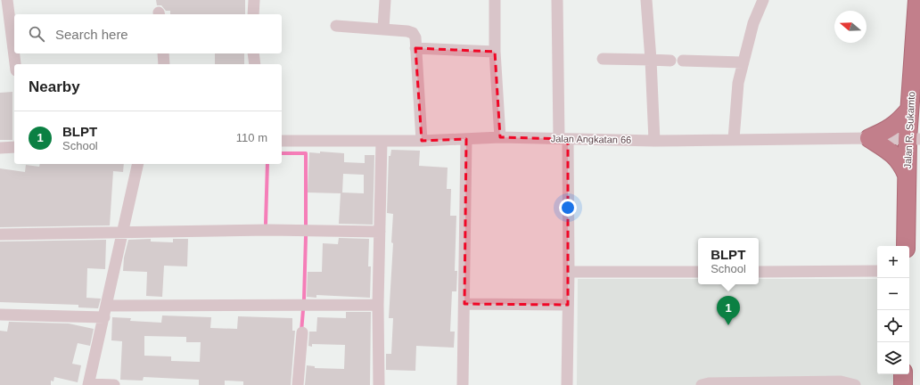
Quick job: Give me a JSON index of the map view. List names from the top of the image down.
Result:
{
  "streets": {
    "highway": ["Jalan R. Sukamto"],
    "street": ["Jalan Angkatan 66"]
  },
  "crossings": [
    ["Jalan R. Sukamto", "Jalan Angkatan 66"]
  ],
  "north": "left",
  "page": {
    "search": "Search here",
    "heading": "Nearby",
    "list": [
      {
        "mark": "1",
        "name": "BLPT",
        "note": "School",
        "value": "110 m"
      }
    ],
    "popup": ["BLPT", "School"],
    "map_buttons": ["+", "−"],
    "pins": "1"
  }
}
